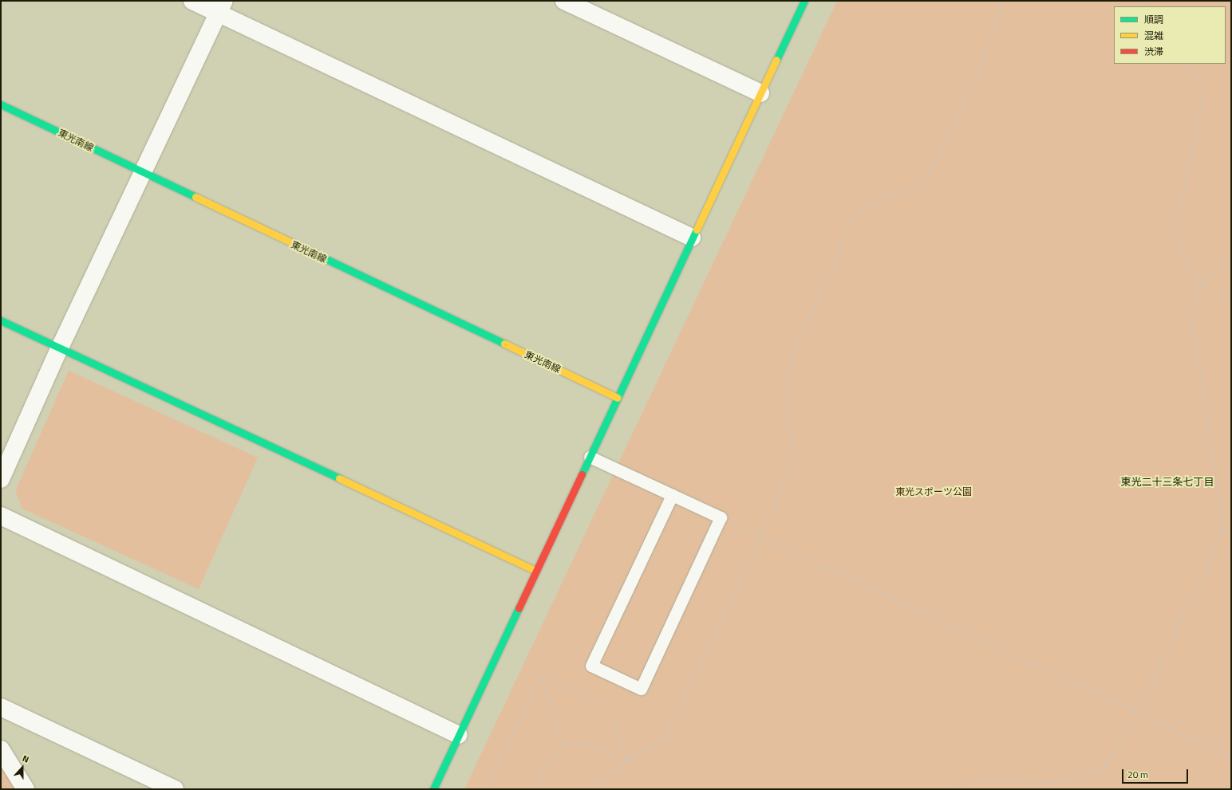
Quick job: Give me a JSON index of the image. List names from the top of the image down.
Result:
{
  "streets": {
    "street": ["東光南線"]
  },
  "districts": ["東光二十三条七丁目"],
  "parks": ["東光スポーツ公園"],
  "legend": ["順調", "混雑", "渋滞"],
  "scale_bar": "20 m",
  "north": "top"
}
